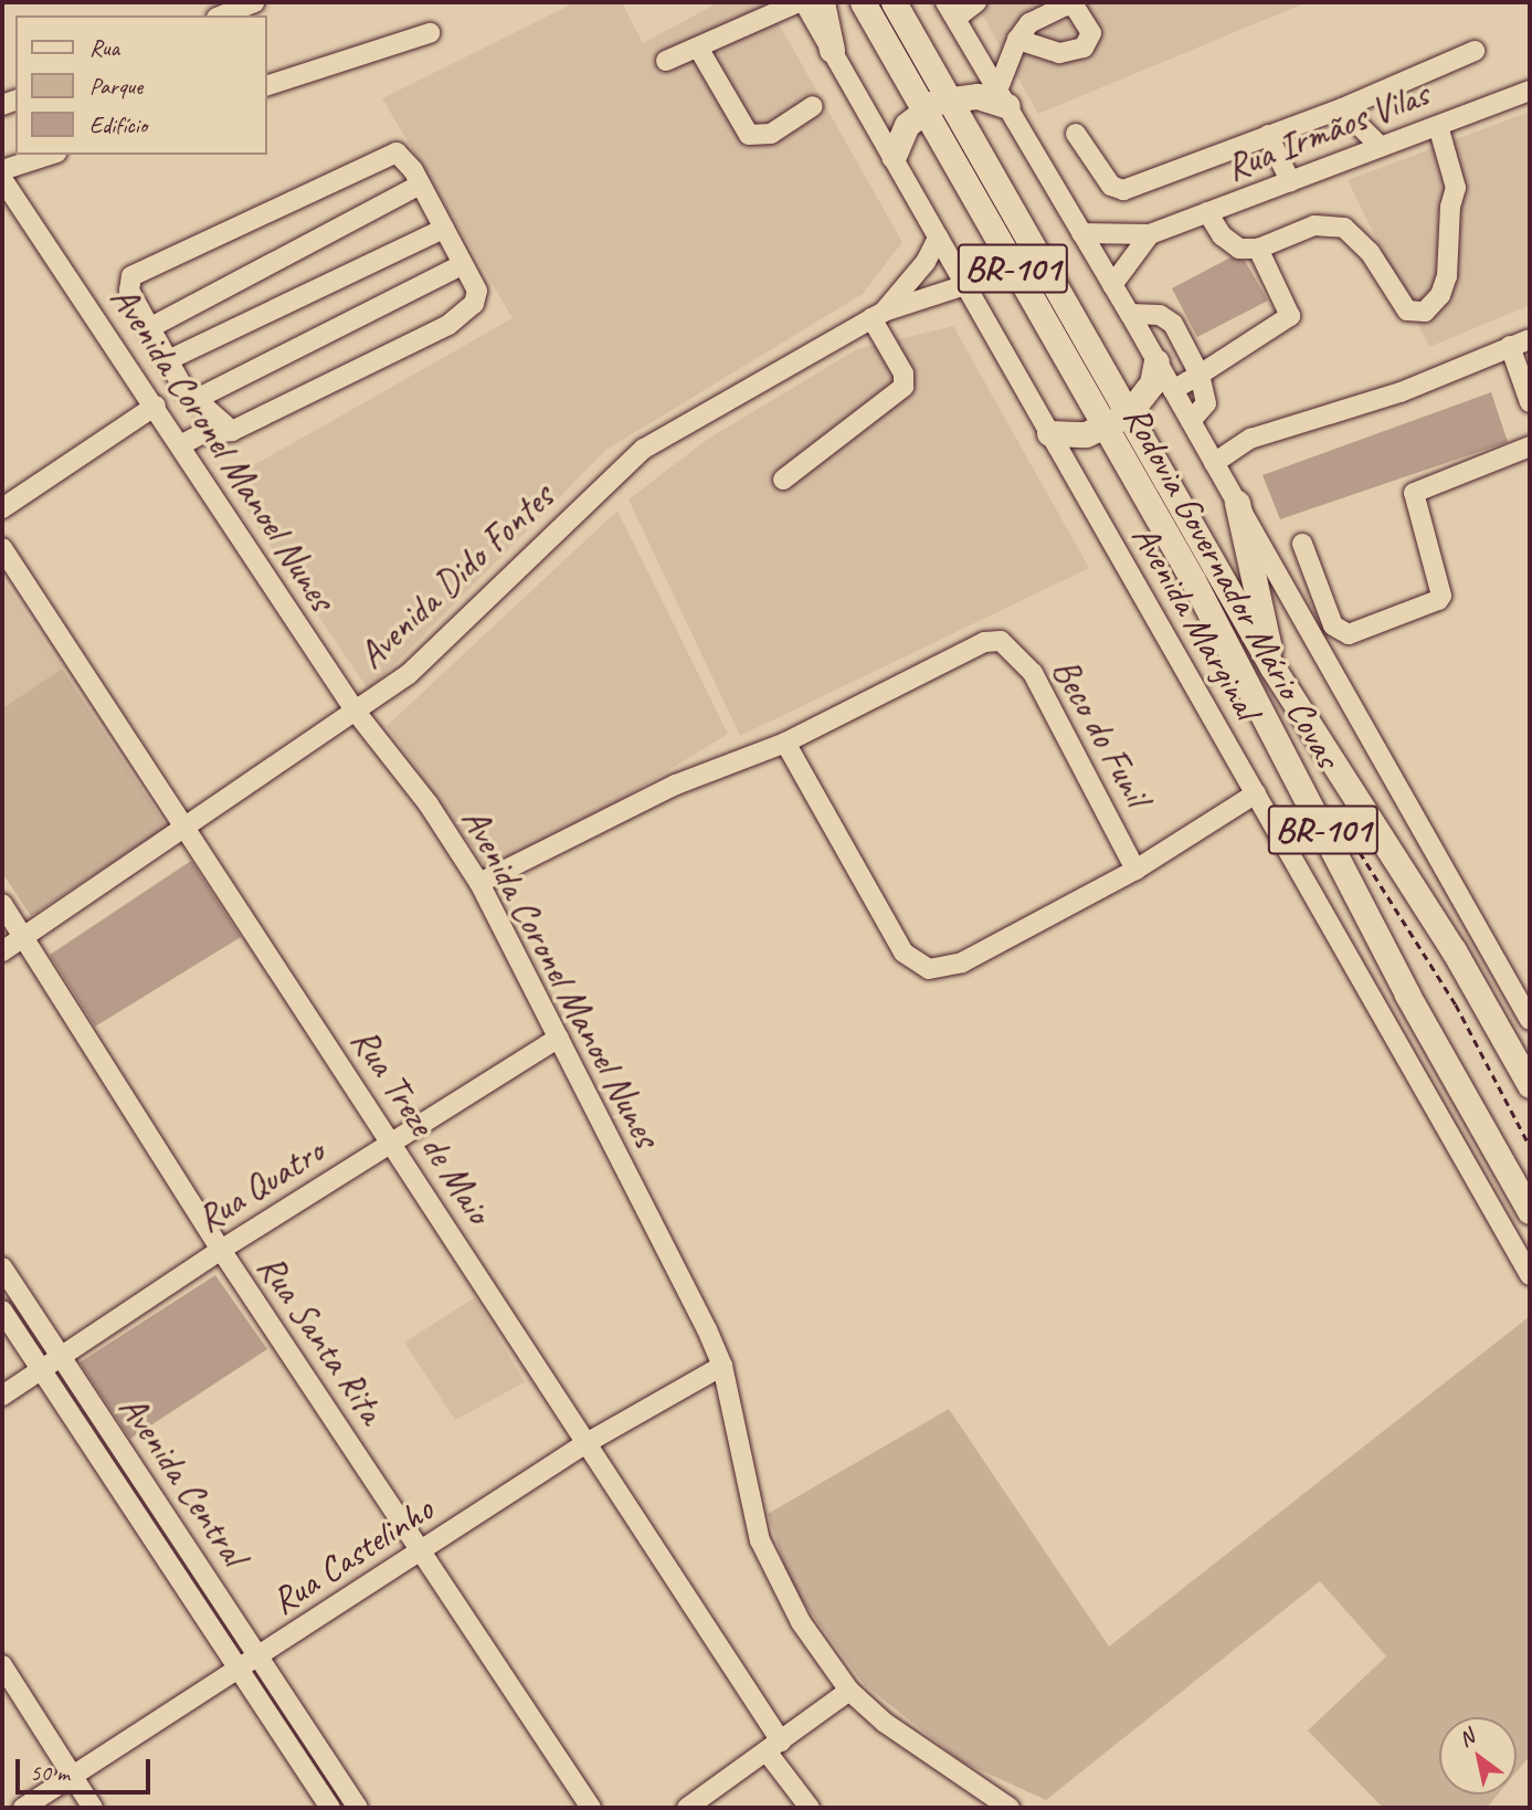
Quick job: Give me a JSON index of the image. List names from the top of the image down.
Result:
{
  "streets": {
    "main road": ["BR-101", "Rodovia Governador Mário Covas"],
    "street": [
      "Rua Irmãos Vilas",
      "Avenida Coronel Manoel Nunes",
      "Avenida Dido Fontes",
      "Avenida Marginal",
      "Beco do Funil",
      "Rua Treze de Maio",
      "Rua Quatro",
      "Rua Santa Rita",
      "Avenida Central",
      "Rua Castelinho"
    ]
  },
  "crossings": [
    ["Avenida Coronel Manoel Nunes", "Avenida Dido Fontes"],
    ["Avenida Coronel Manoel Nunes", "Beco do Funil"],
    ["Avenida Coronel Manoel Nunes", "Rua Quatro"],
    ["Avenida Coronel Manoel Nunes", "Rua Castelinho"],
    ["Avenida Dido Fontes", "Avenida Marginal"],
    ["Avenida Dido Fontes", "Rua Treze de Maio"],
    ["Avenida Dido Fontes", "Rua Santa Rita"],
    ["Avenida Marginal", "Beco do Funil"],
    ["Rua Treze de Maio", "Rua Quatro"],
    ["Rua Treze de Maio", "Rua Castelinho"],
    ["Rua Quatro", "Rua Santa Rita"],
    ["Rua Quatro", "Avenida Central"],
    ["Rua Santa Rita", "Rua Castelinho"],
    ["Avenida Central", "Rua Castelinho"]
  ],
  "legend": ["Rua", "Parque", "Edifício"],
  "scale_bar": "50 m",
  "north": "top left"
}
